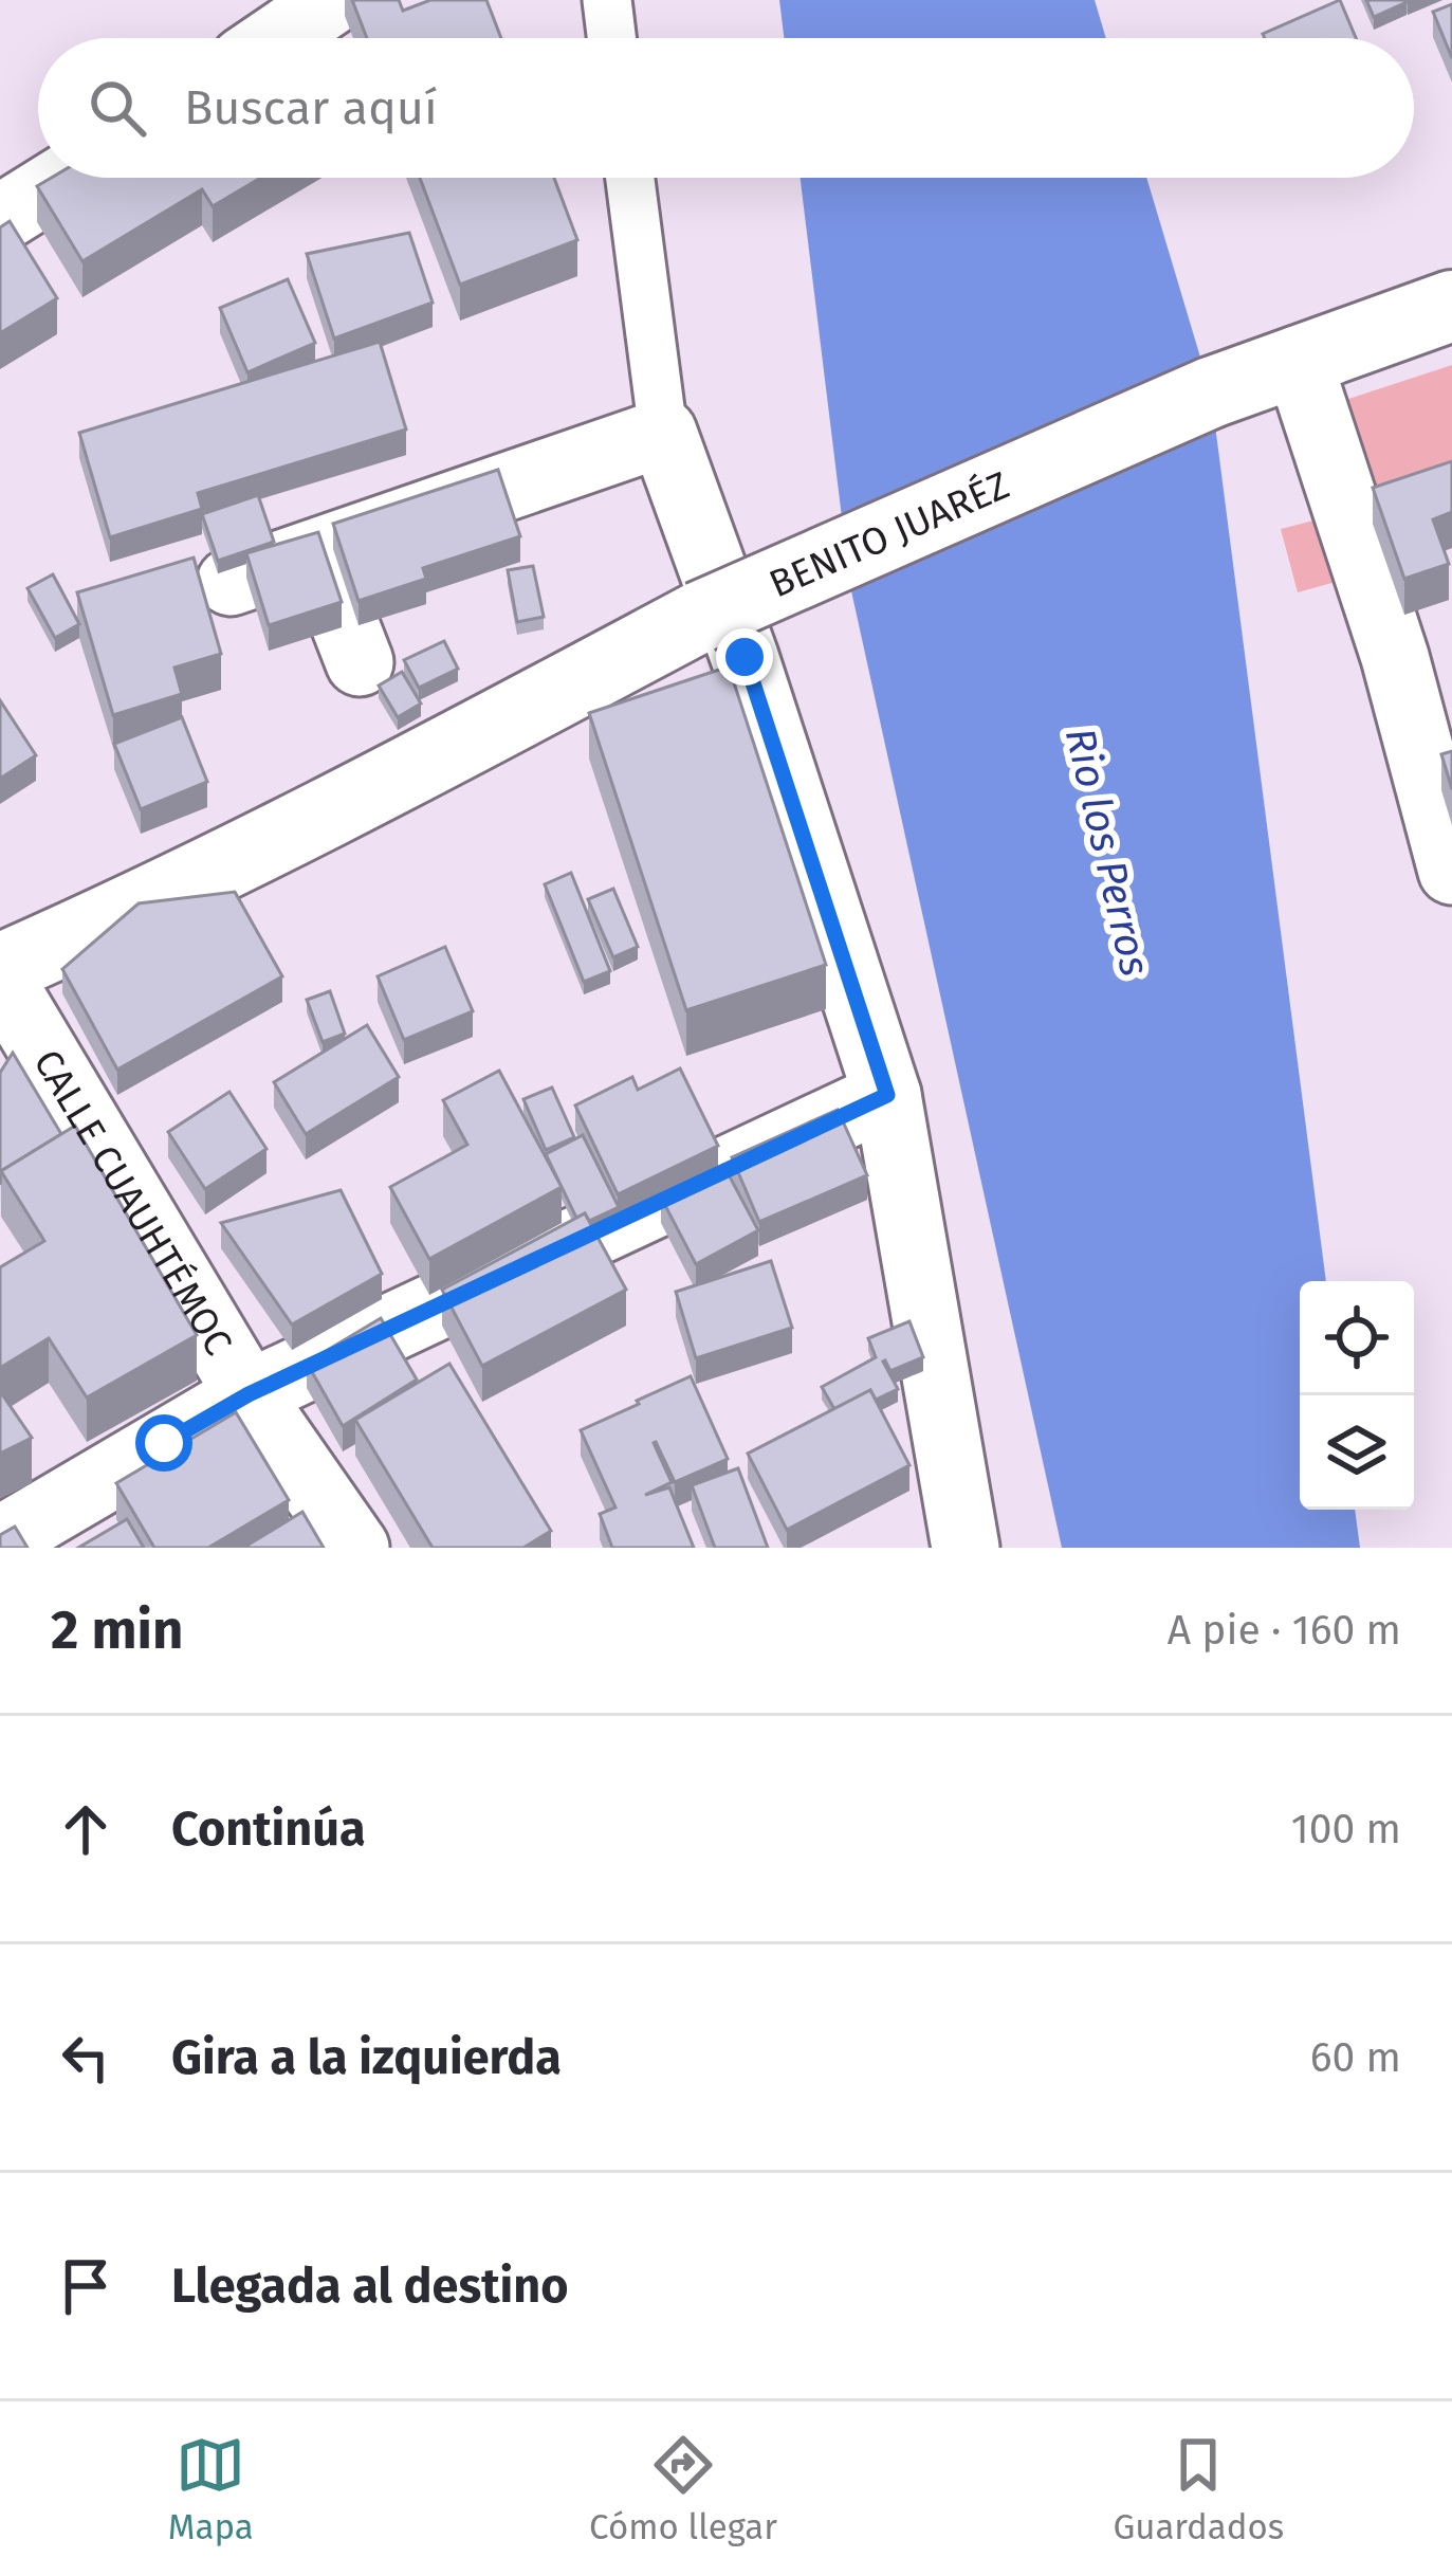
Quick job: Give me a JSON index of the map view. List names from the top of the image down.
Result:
{
  "streets": {
    "street": ["BENITO JUARÉZ", "CALLE CUAUHTÉMOC"]
  },
  "crossings": [
    ["BENITO JUARÉZ", "CALLE CUAUHTÉMOC"]
  ],
  "water": ["Rio los Perros"],
  "page": {
    "search": "Buscar aquí",
    "heading": ["2 min", "A pie · 160 m"],
    "list": [
      ["Continúa", "100 m"],
      ["Gira a la izquierda", "60 m"],
      "Llegada al destino"
    ],
    "nav": ["Mapa", "Cómo llegar", "Guardados"]
  }
}
